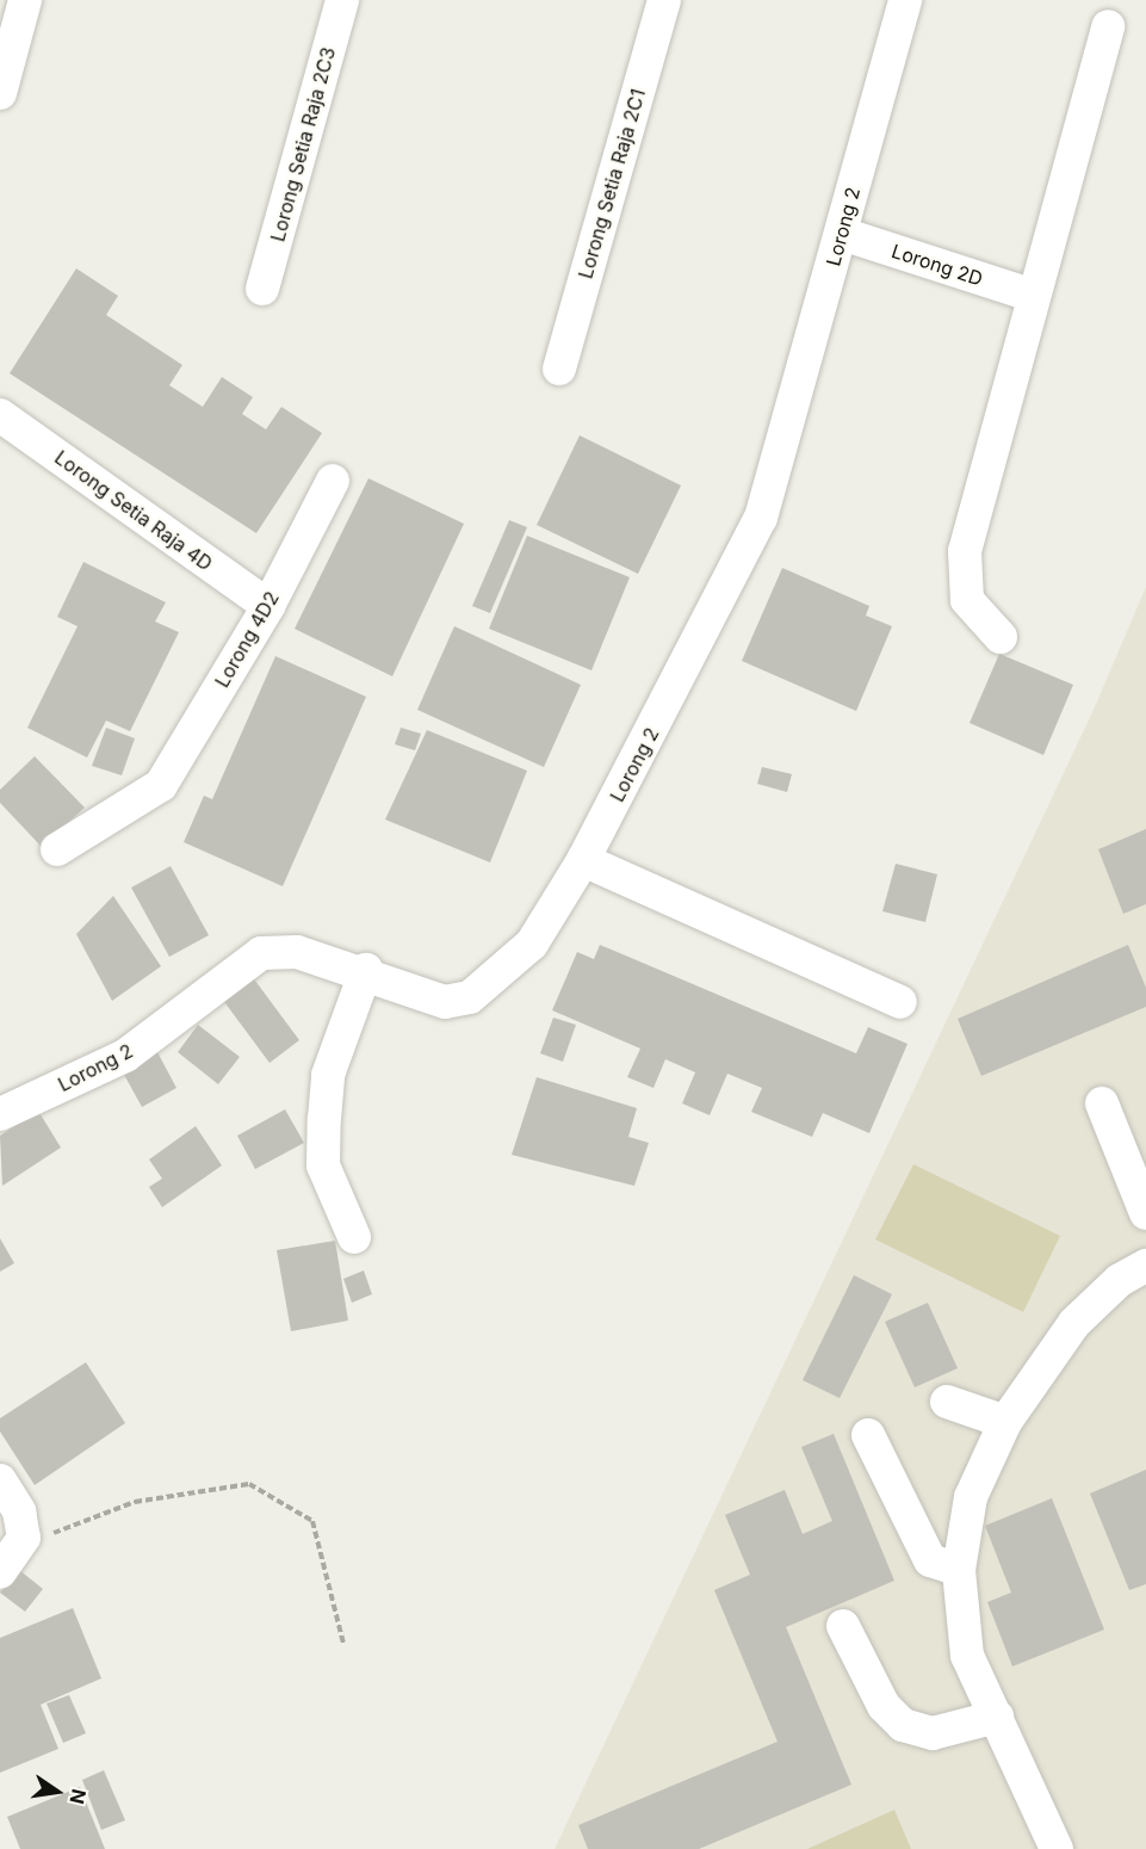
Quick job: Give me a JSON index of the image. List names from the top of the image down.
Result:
{
  "streets": {
    "street": [
      "Lorong Setia Raja 2C3",
      "Lorong Setia Raja 2C1",
      "Lorong 2",
      "Lorong 2D",
      "Lorong Setia Raja 4D",
      "Lorong 4D2"
    ]
  },
  "crossings": [
    ["Lorong 2", "Lorong 2D"],
    ["Lorong Setia Raja 4D", "Lorong 4D2"]
  ],
  "north": "right"
}
